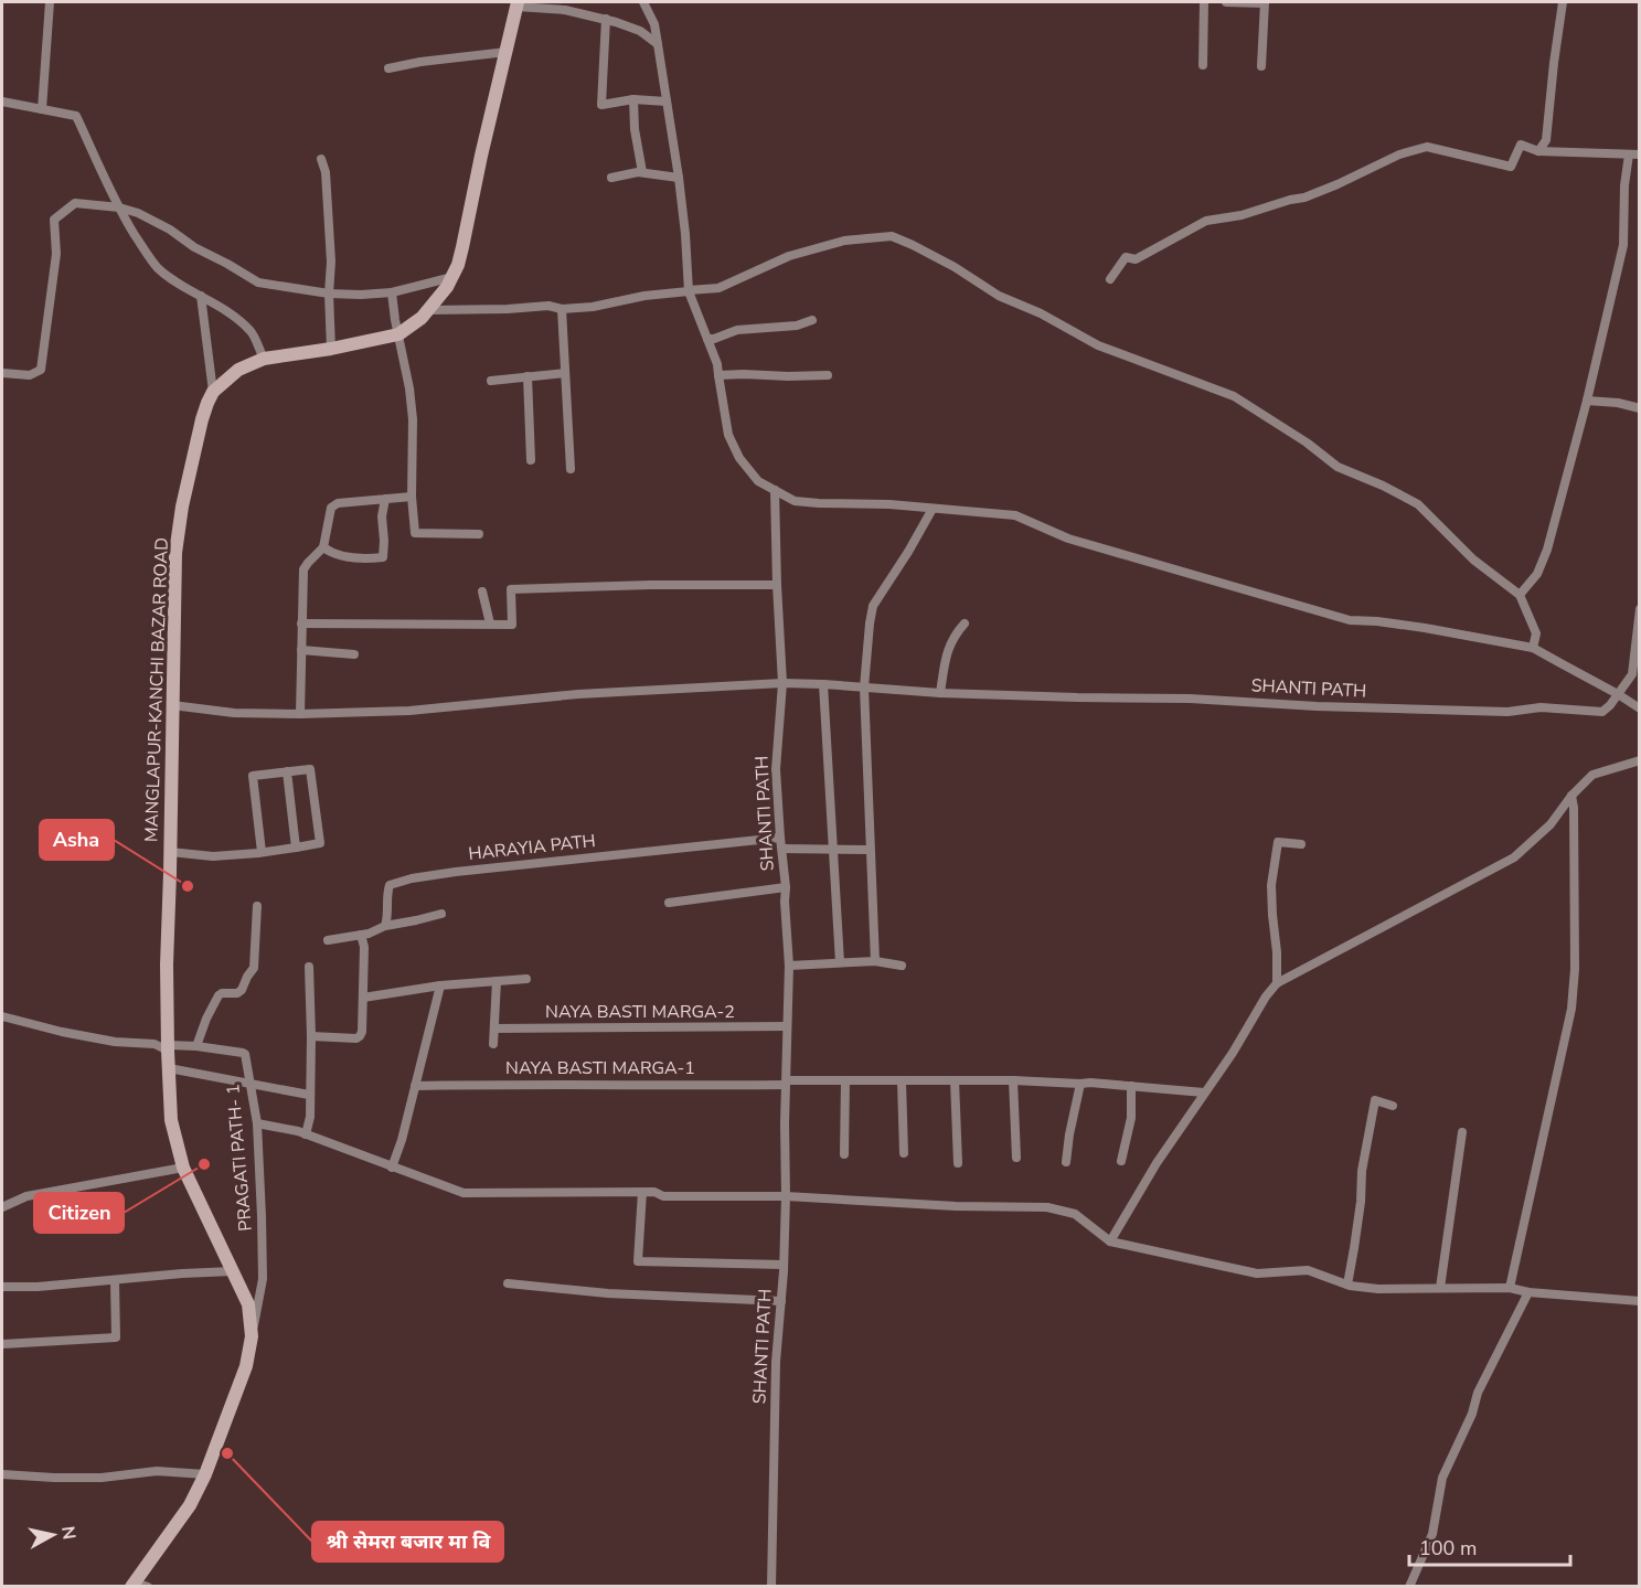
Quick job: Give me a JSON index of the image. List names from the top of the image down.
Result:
{
  "streets": {
    "street": [
      "SHANTI PATH",
      "MANGLAPUR-KANCHI BAZAR ROAD",
      "HARAYIA PATH",
      "NAYA BASTI MARGA-2",
      "NAYA BASTI MARGA-1",
      "PRAGATI PATH- 1"
    ]
  },
  "crossings": [
    ["SHANTI PATH", "HARAYIA PATH"],
    ["SHANTI PATH", "NAYA BASTI MARGA-2"],
    ["SHANTI PATH", "NAYA BASTI MARGA-1"],
    ["MANGLAPUR-KANCHI BAZAR ROAD", "PRAGATI PATH- 1"]
  ],
  "places": ["Asha", "Citizen", "श्री सेमरा बजार मा वि"],
  "scale_bar": "100 m",
  "north": "right"
}
